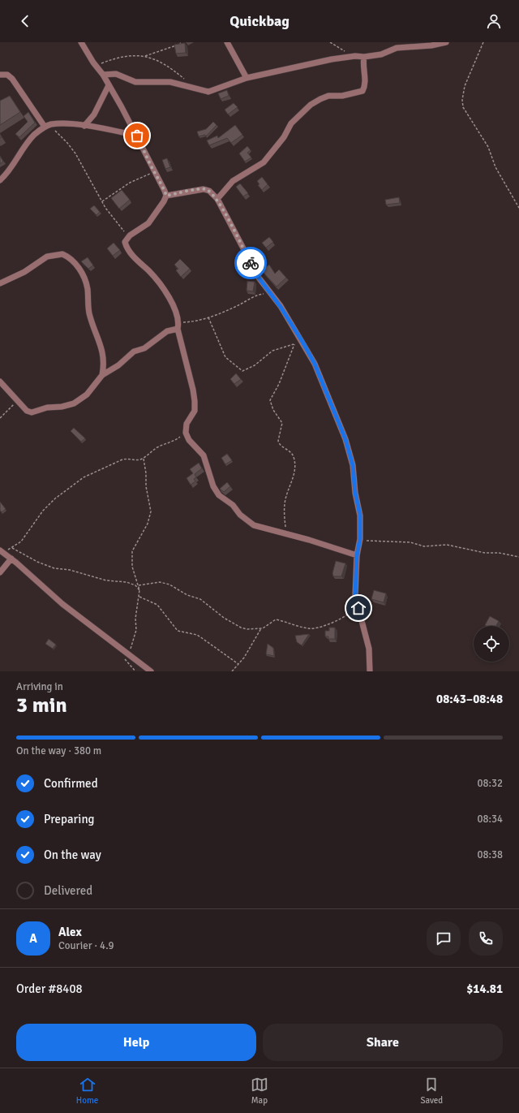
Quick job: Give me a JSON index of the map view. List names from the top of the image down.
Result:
{
  "page": {
    "header": "Quickbag",
    "heading": ["3 min", "Arriving in", "08:43–08:48"],
    "panel": [
      "Alex",
      "Courier · 4.9",
      "Order #8408",
      "$14.81"
    ],
    "bar": "On the way · 380 m",
    "list": [
      ["Confirmed", "08:32"],
      ["Preparing", "08:34"],
      ["On the way", "08:38"],
      "Delivered"
    ],
    "round": "A",
    "buttons": ["Help", "Share"],
    "tabs": ["Home", "Map", "Saved"]
  }
}
